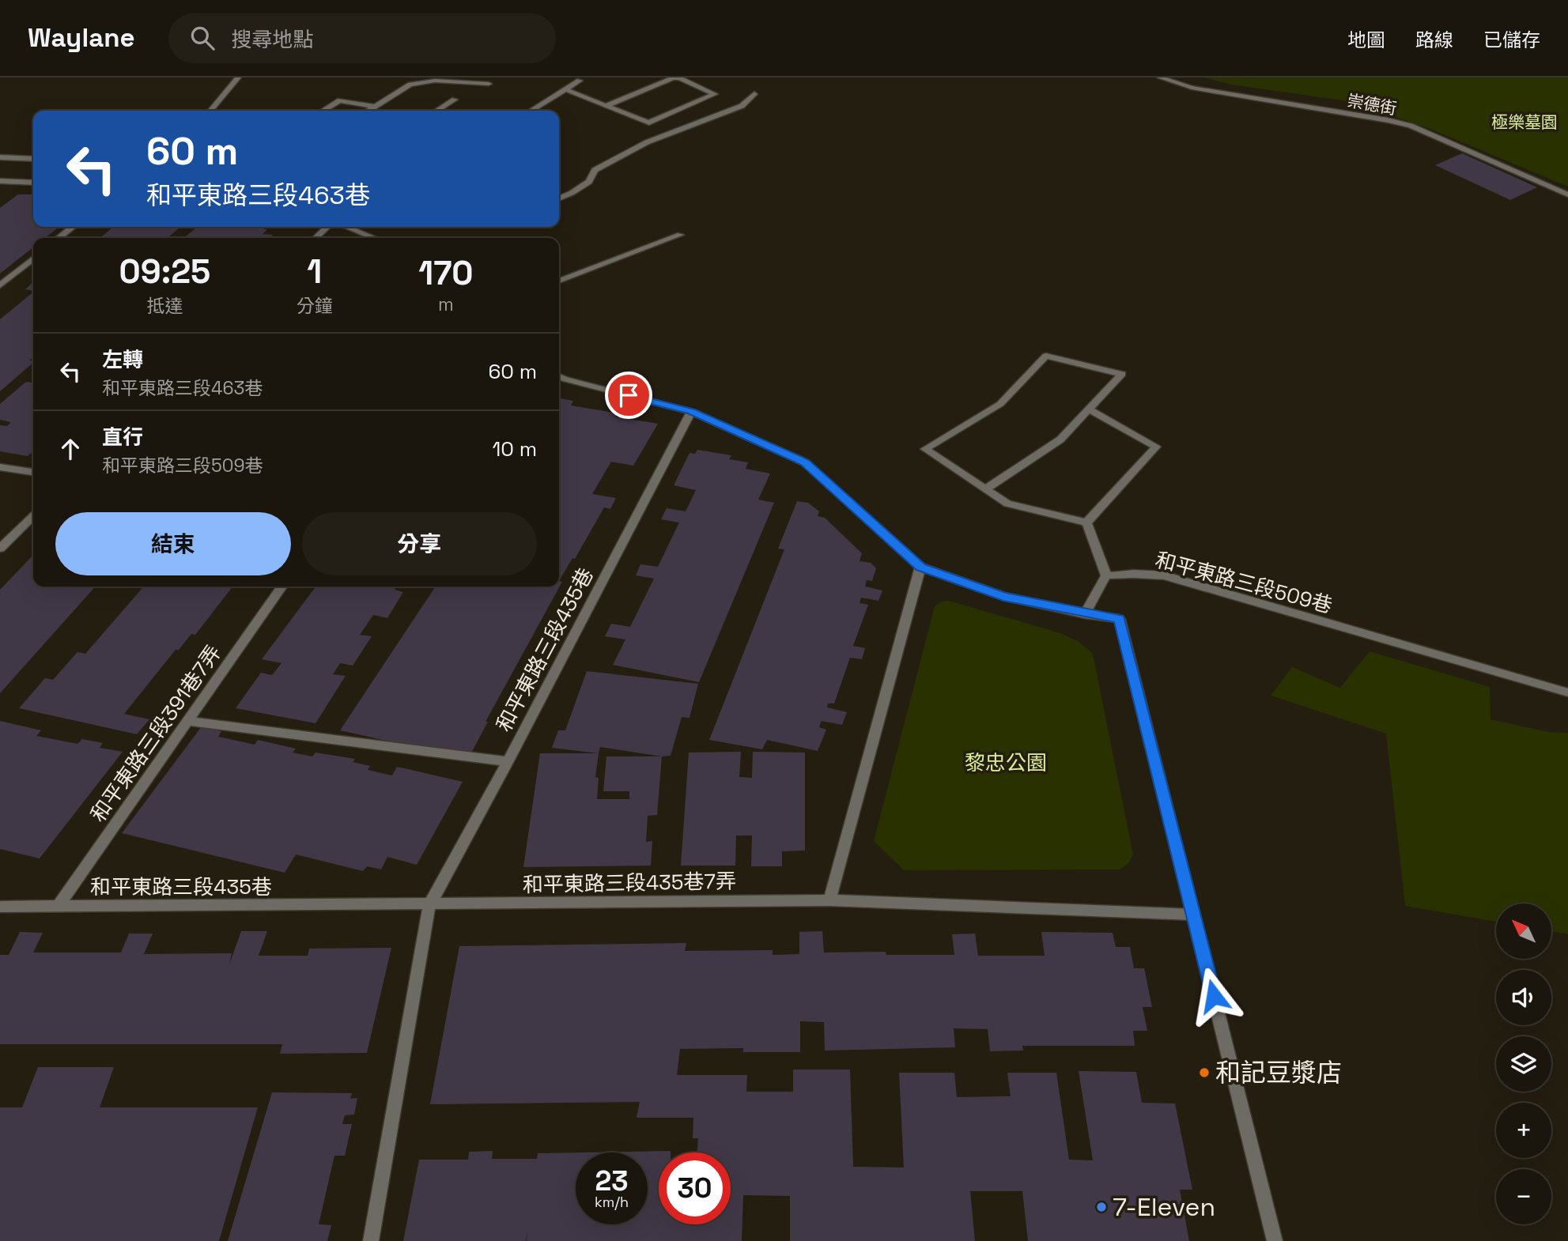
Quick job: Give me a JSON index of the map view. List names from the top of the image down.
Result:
{
  "streets": {
    "street": [
      "崇德街",
      "和平東路三段509巷",
      "和平東路三段435巷",
      "和平東路三段391巷7弄",
      "和平東路三段435巷7弄"
    ]
  },
  "crossings": [
    ["和平東路三段435巷", "和平東路三段391巷7弄"],
    ["和平東路三段435巷", "和平東路三段435巷7弄"]
  ],
  "parks": ["極樂墓園", "黎忠公園"],
  "places": ["和記豆漿店", "7-Eleven"],
  "north": "top left",
  "page": {
    "header": "Waylane",
    "search": "搜尋地點",
    "nav": ["地圖", "路線", "已儲存"],
    "turn": ["60 m", "和平東路三段463巷"],
    "eta": [
      "09:25",
      "抵達",
      "1",
      "分鐘",
      "170",
      "m"
    ],
    "list": [
      {
        "name": "左轉",
        "note": "和平東路三段463巷",
        "value": "60 m"
      },
      {
        "name": "直行",
        "note": "和平東路三段509巷",
        "value": "10 m"
      }
    ],
    "buttons": ["結束", "分享"],
    "map_buttons": ["+", "−"],
    "speed": "23 km/h",
    "limit": "30"
  }
}
